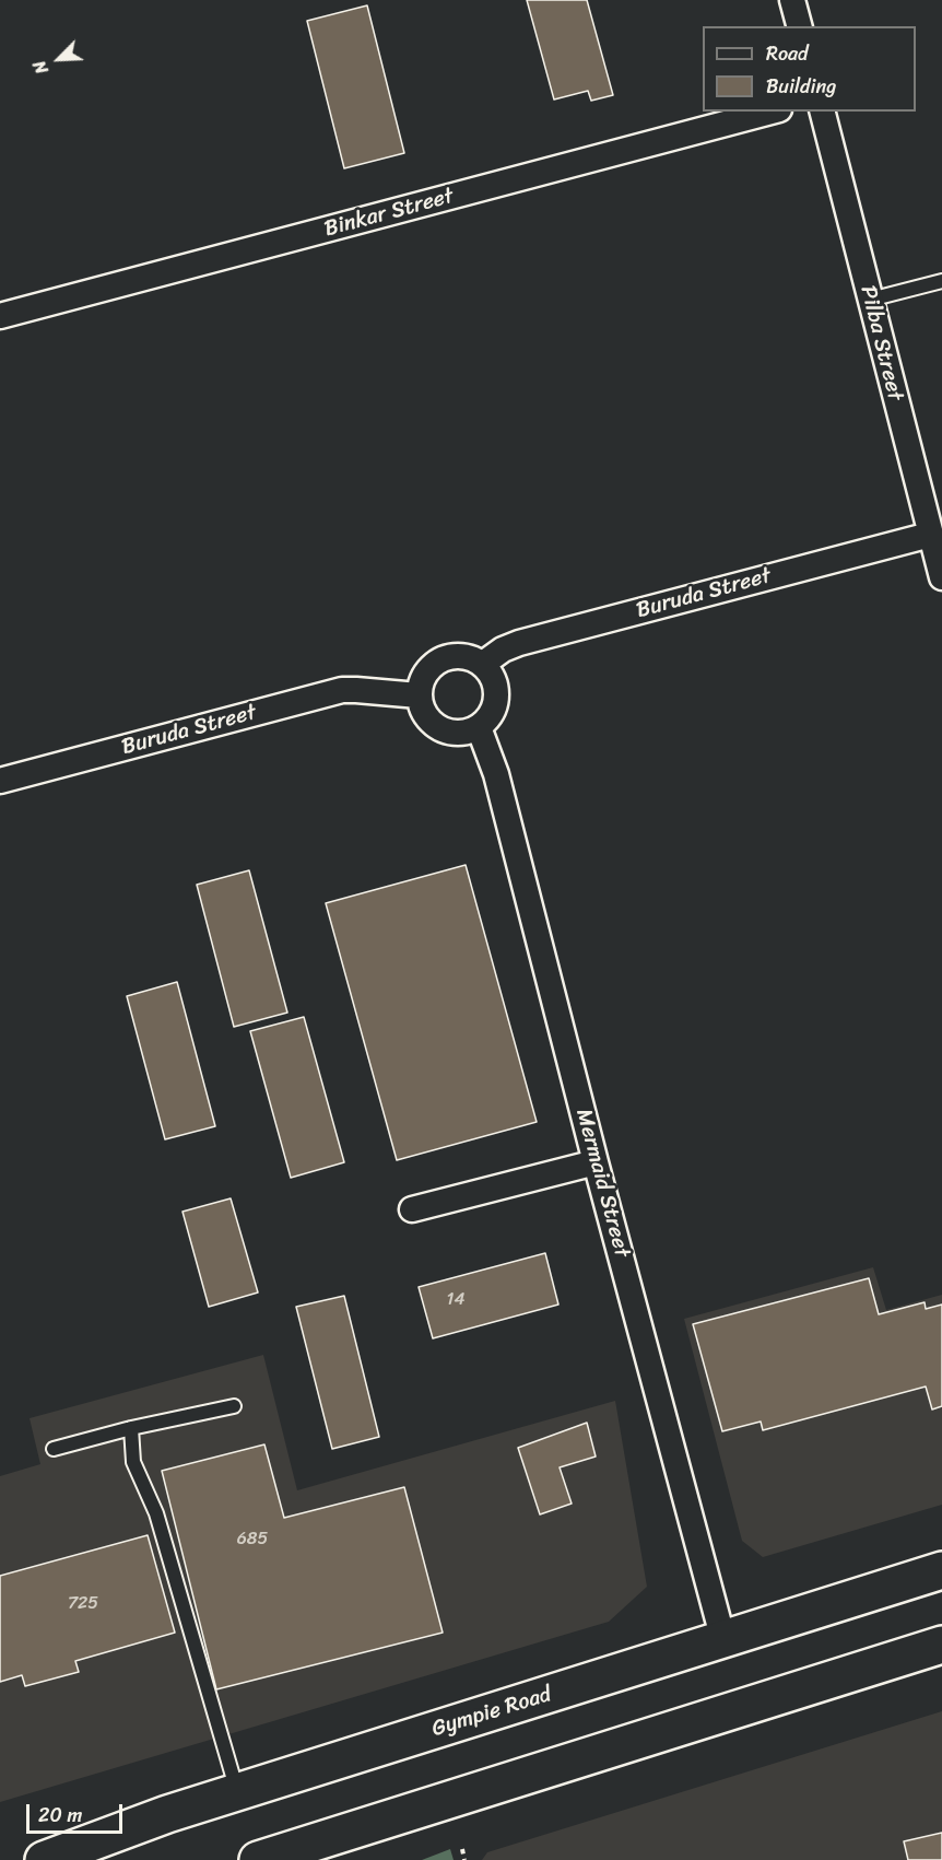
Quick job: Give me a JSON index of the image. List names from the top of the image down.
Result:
{
  "streets": {
    "highway": ["Gympie Road"],
    "street": [
      "Binkar Street",
      "Pilba Street",
      "Buruda Street",
      "Mermaid Street"
    ]
  },
  "crossings": [
    ["Pilba Street", "Buruda Street"],
    ["Buruda Street", "Mermaid Street"],
    ["Mermaid Street", "Gympie Road"]
  ],
  "house_numbers": ["14", "685", "725"],
  "legend": ["Road", "Building"],
  "scale_bar": "20 m",
  "north": "bottom left"
}
